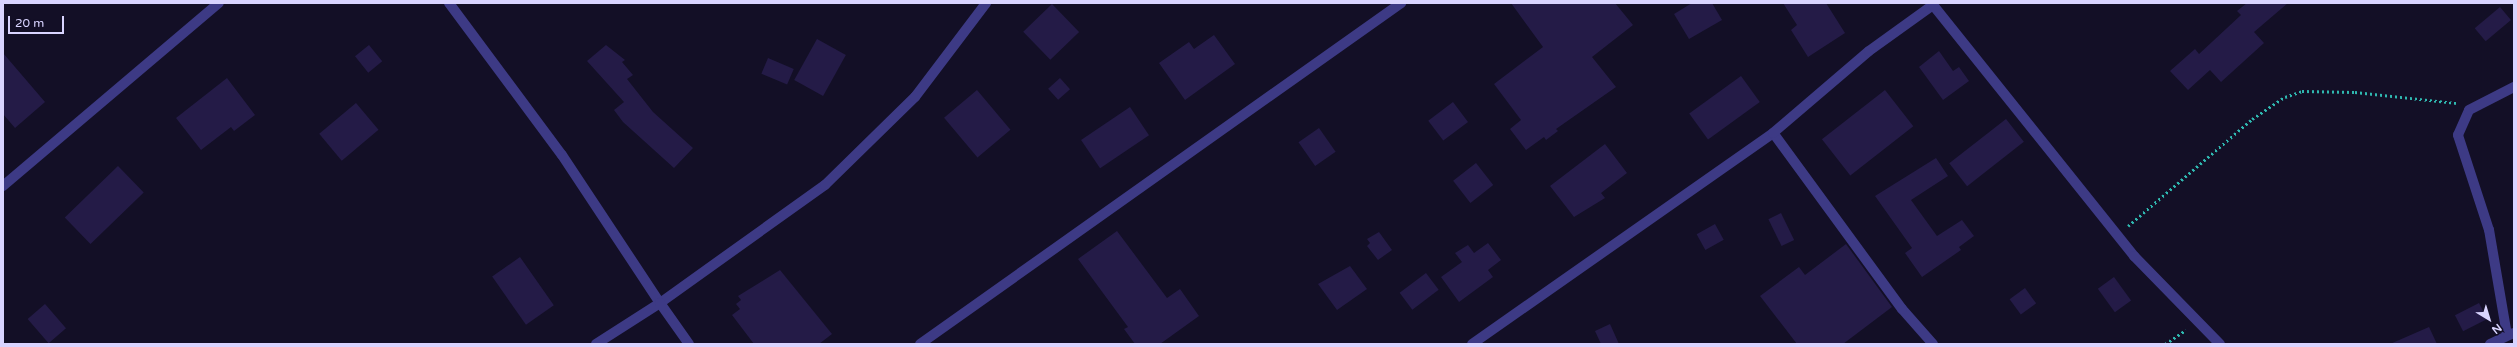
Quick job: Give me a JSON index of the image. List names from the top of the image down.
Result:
{
  "scale_bar": "20 m",
  "north": "bottom right"
}
